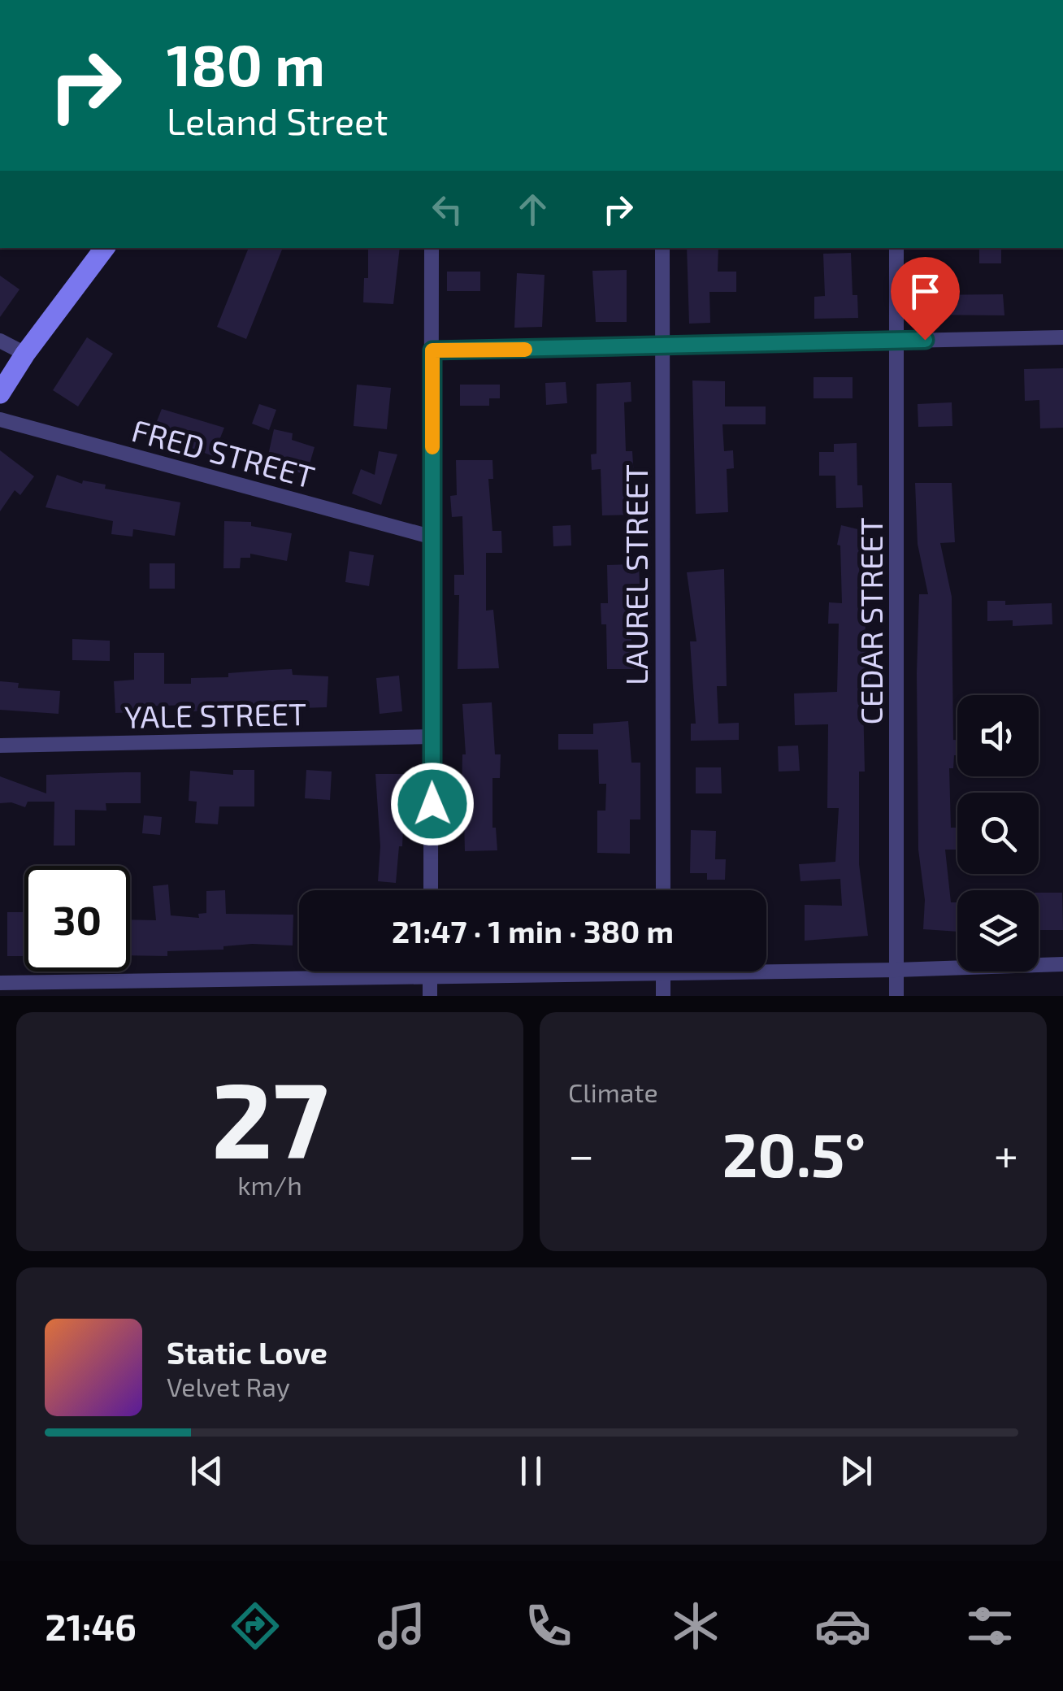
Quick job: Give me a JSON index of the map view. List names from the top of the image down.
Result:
{
  "streets": {
    "street": [
      "FRED STREET",
      "LAUREL STREET",
      "CEDAR STREET",
      "YALE STREET"
    ]
  },
  "page": {
    "turn": ["180 m", "Leland Street"],
    "limit": "30",
    "trip": "21:47 · 1 min · 380 m",
    "tile": [
      ["27", "km/h"],
      "Climate"
    ],
    "heat": ["−", "20.5°", "+"],
    "song": ["Static Love", "Velvet Ray"],
    "tabs": "21:46"
  }
}
